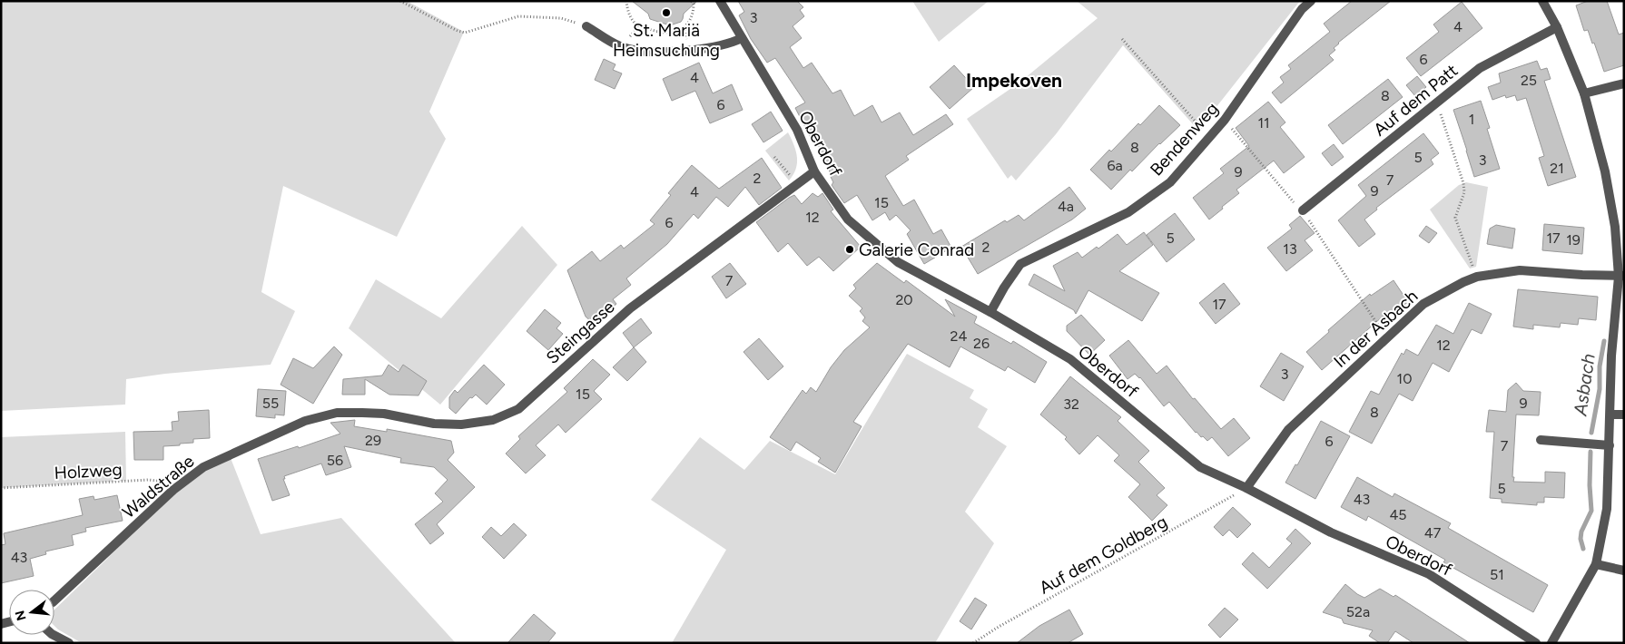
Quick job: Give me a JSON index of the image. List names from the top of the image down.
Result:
{
  "streets": {
    "street": [
      "Auf dem Patt",
      "Bendenweg",
      "Oberdorf",
      "In der Asbach",
      "Steingasse",
      "Waldstraße"
    ],
    "path": ["Holzweg", "Auf dem Goldberg"]
  },
  "crossings": [
    ["Bendenweg", "Oberdorf"],
    ["Oberdorf", "In der Asbach"],
    ["Oberdorf", "Steingasse"],
    ["Oberdorf", "Auf dem Goldberg"],
    ["In der Asbach", "Auf dem Goldberg"],
    ["Steingasse", "Waldstraße"],
    ["Holzweg", "Waldstraße"]
  ],
  "districts": ["Impekoven"],
  "water": ["Asbach"],
  "places": ["St. Mariä Heimsuchung", "Galerie Conrad"],
  "house_numbers": [
    "3",
    "4",
    "6",
    "4",
    "25",
    "8",
    "6",
    "1",
    "11",
    "8",
    "5",
    "3",
    "6a",
    "21",
    "9",
    "2",
    "7",
    "9",
    "4",
    "15",
    "4a",
    "12",
    "6",
    "5",
    "17",
    "19",
    "2",
    "13",
    "7",
    "20",
    "17",
    "24",
    "26",
    "12",
    "3",
    "10",
    "15",
    "55",
    "9",
    "32",
    "8",
    "29",
    "6",
    "7",
    "56",
    "5",
    "43",
    "45",
    "47",
    "43",
    "51",
    "52a"
  ],
  "north": "left"
}
